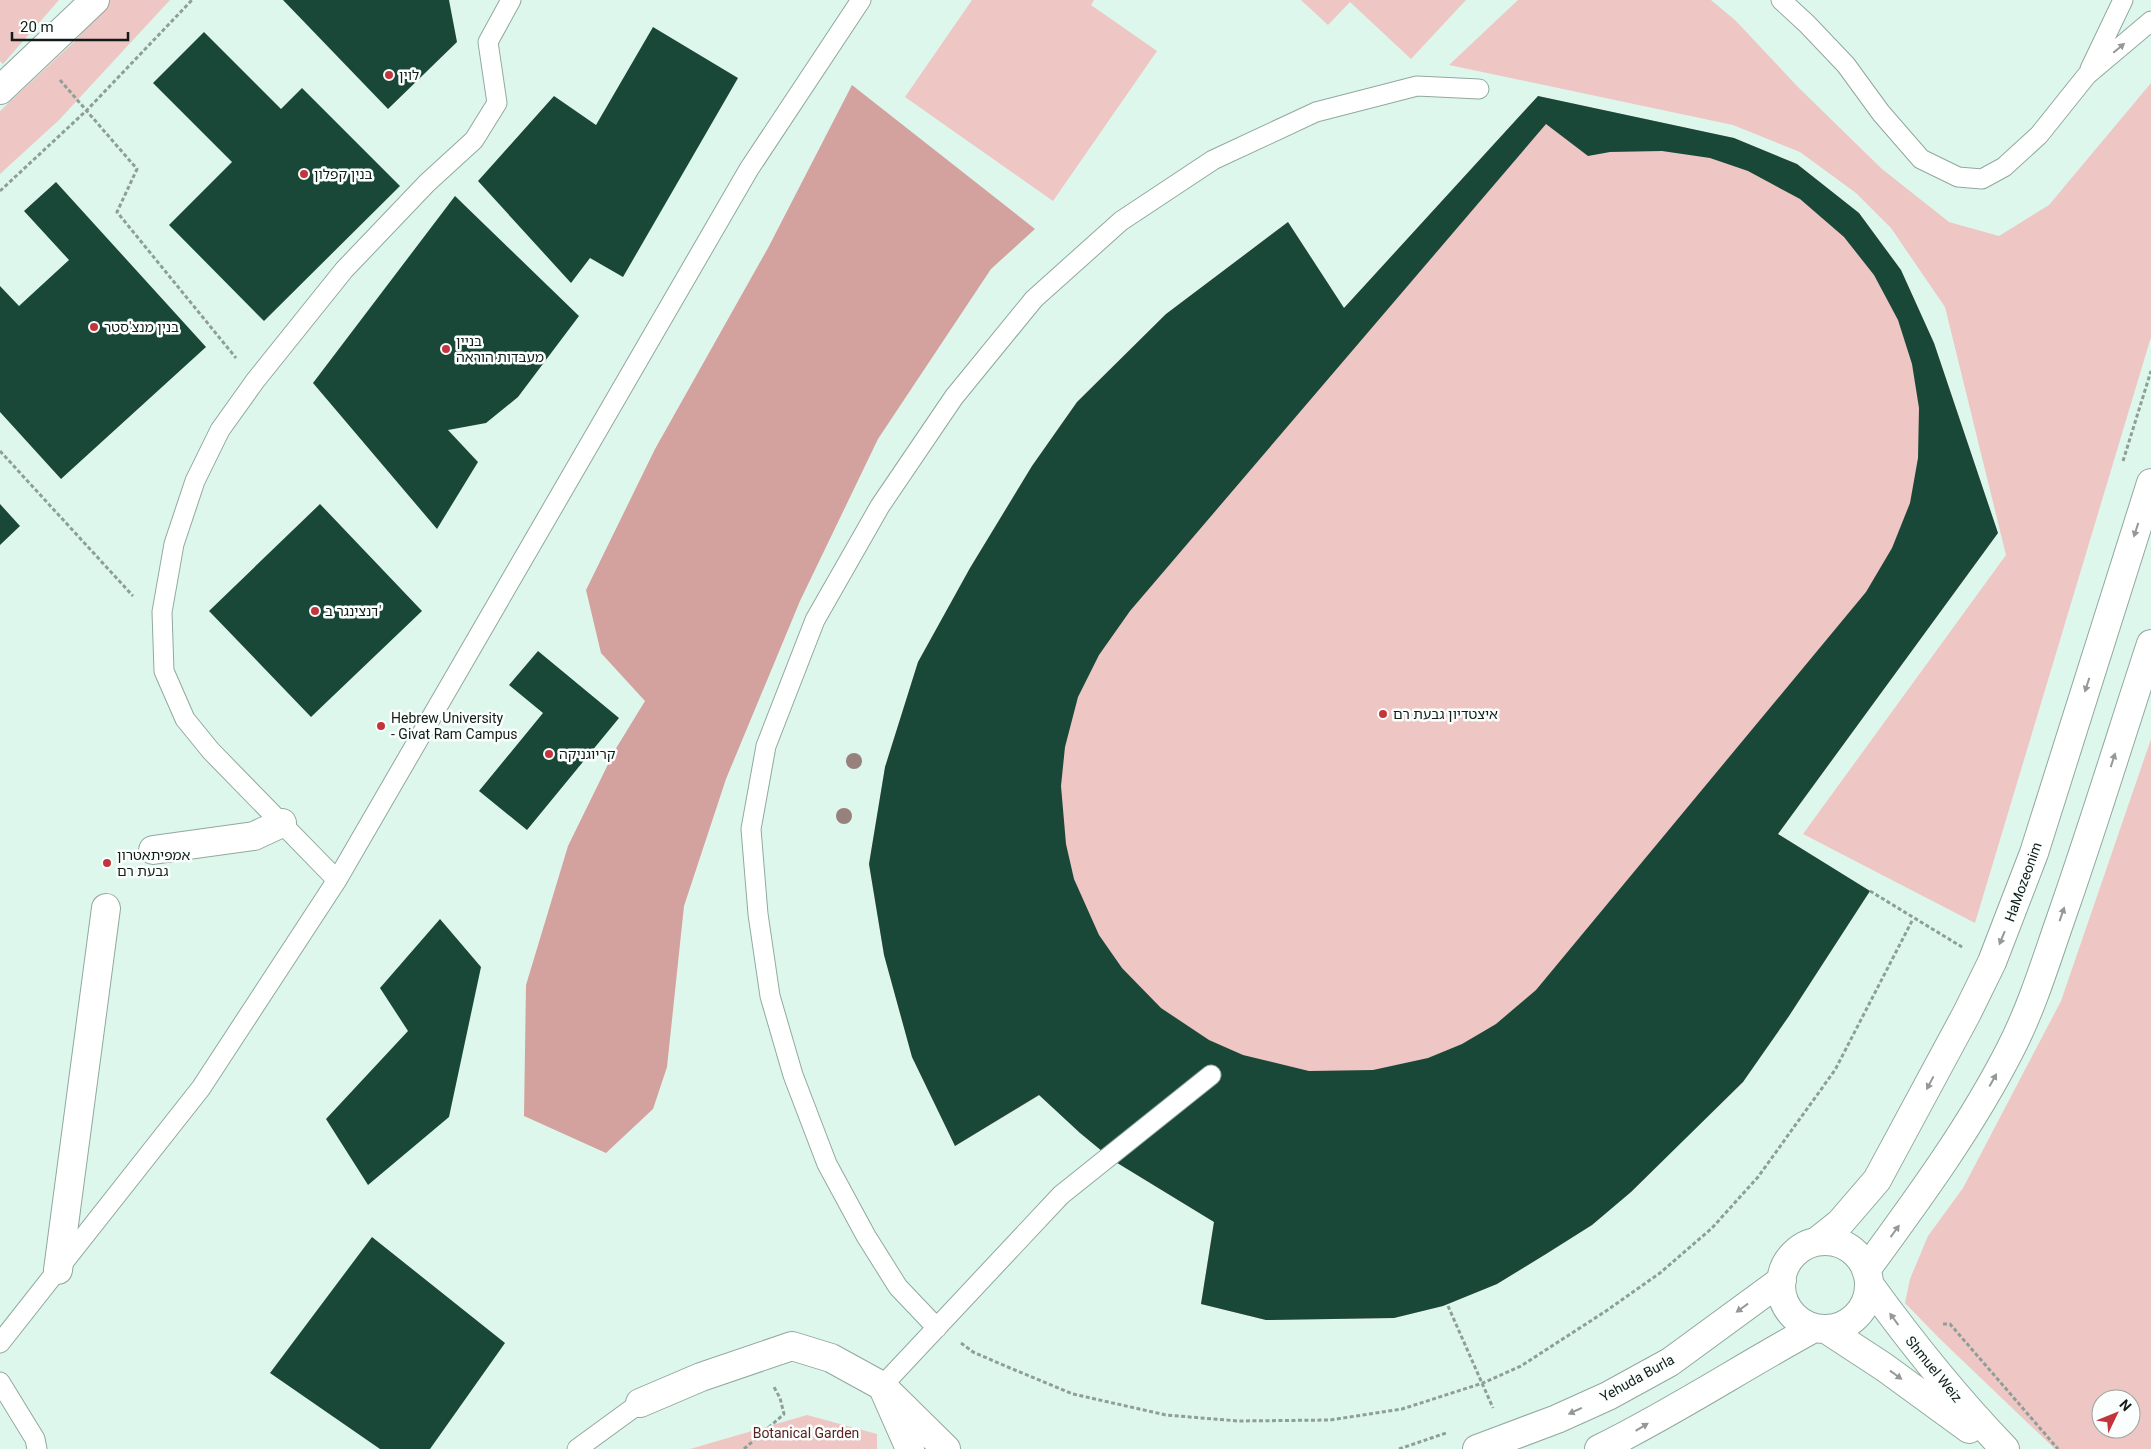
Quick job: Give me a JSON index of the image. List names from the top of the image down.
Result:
{
  "streets": {
    "street": ["HaMozeonim", "Shmuel Weiz", "Yehuda Burla"]
  },
  "crossings": [
    ["HaMozeonim", "Shmuel Weiz"],
    ["HaMozeonim", "Yehuda Burla"],
    ["Shmuel Weiz", "Yehuda Burla"]
  ],
  "parks": ["Botanical Garden"],
  "places": [
    "לוין",
    "בנין קפלון",
    "בנין מנצ'סטר",
    "בניין מעבדות הוראה",
    "דנצינגר ב'",
    "איצטדיון גבעת רם",
    "Hebrew University - Givat Ram Campus",
    "קריוגניקה",
    "אמפיתאטרון גבעת רם"
  ],
  "scale_bar": "20 m",
  "north": "top right"
}
